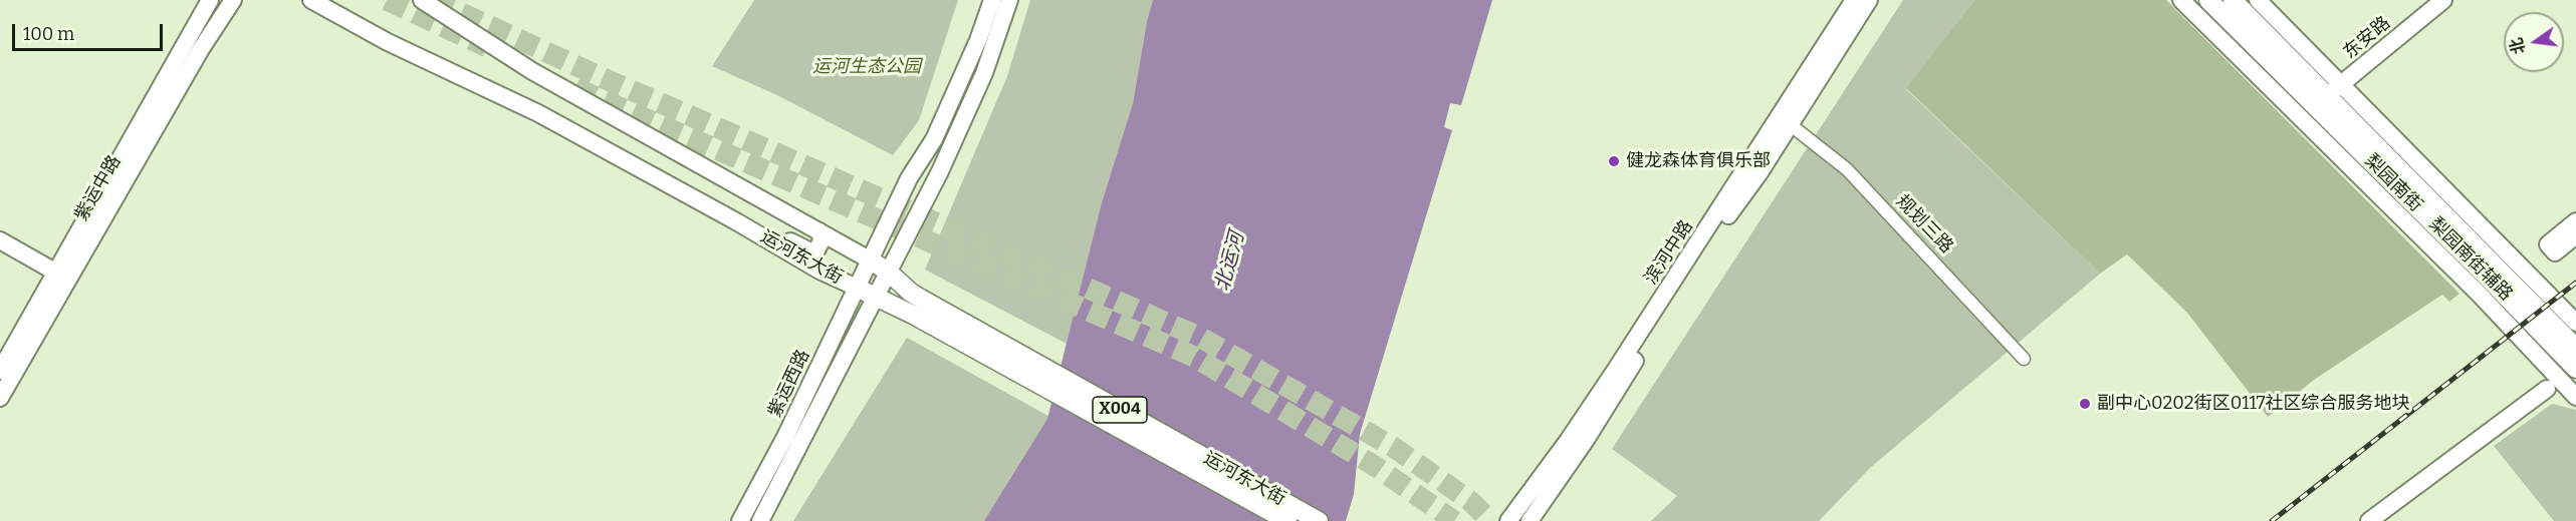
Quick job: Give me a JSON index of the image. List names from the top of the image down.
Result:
{
  "streets": {
    "main road": [
      "东安路",
      "梨园南街",
      "紫运中路",
      "滨河中路",
      "运河东大街",
      "梨园南街辅路",
      "紫运西路",
      "X004"
    ],
    "street": ["规划三路"]
  },
  "crossings": [
    ["东安路", "梨园南街"],
    ["规划三路", "滨河中路"],
    ["运河东大街", "紫运西路"]
  ],
  "water": ["北运河"],
  "parks": ["运河生态公园"],
  "places": ["健龙森体育俱乐部", "副中心0202街区0117社区综合服务地块"],
  "scale_bar": "100 m",
  "north": "left"
}
